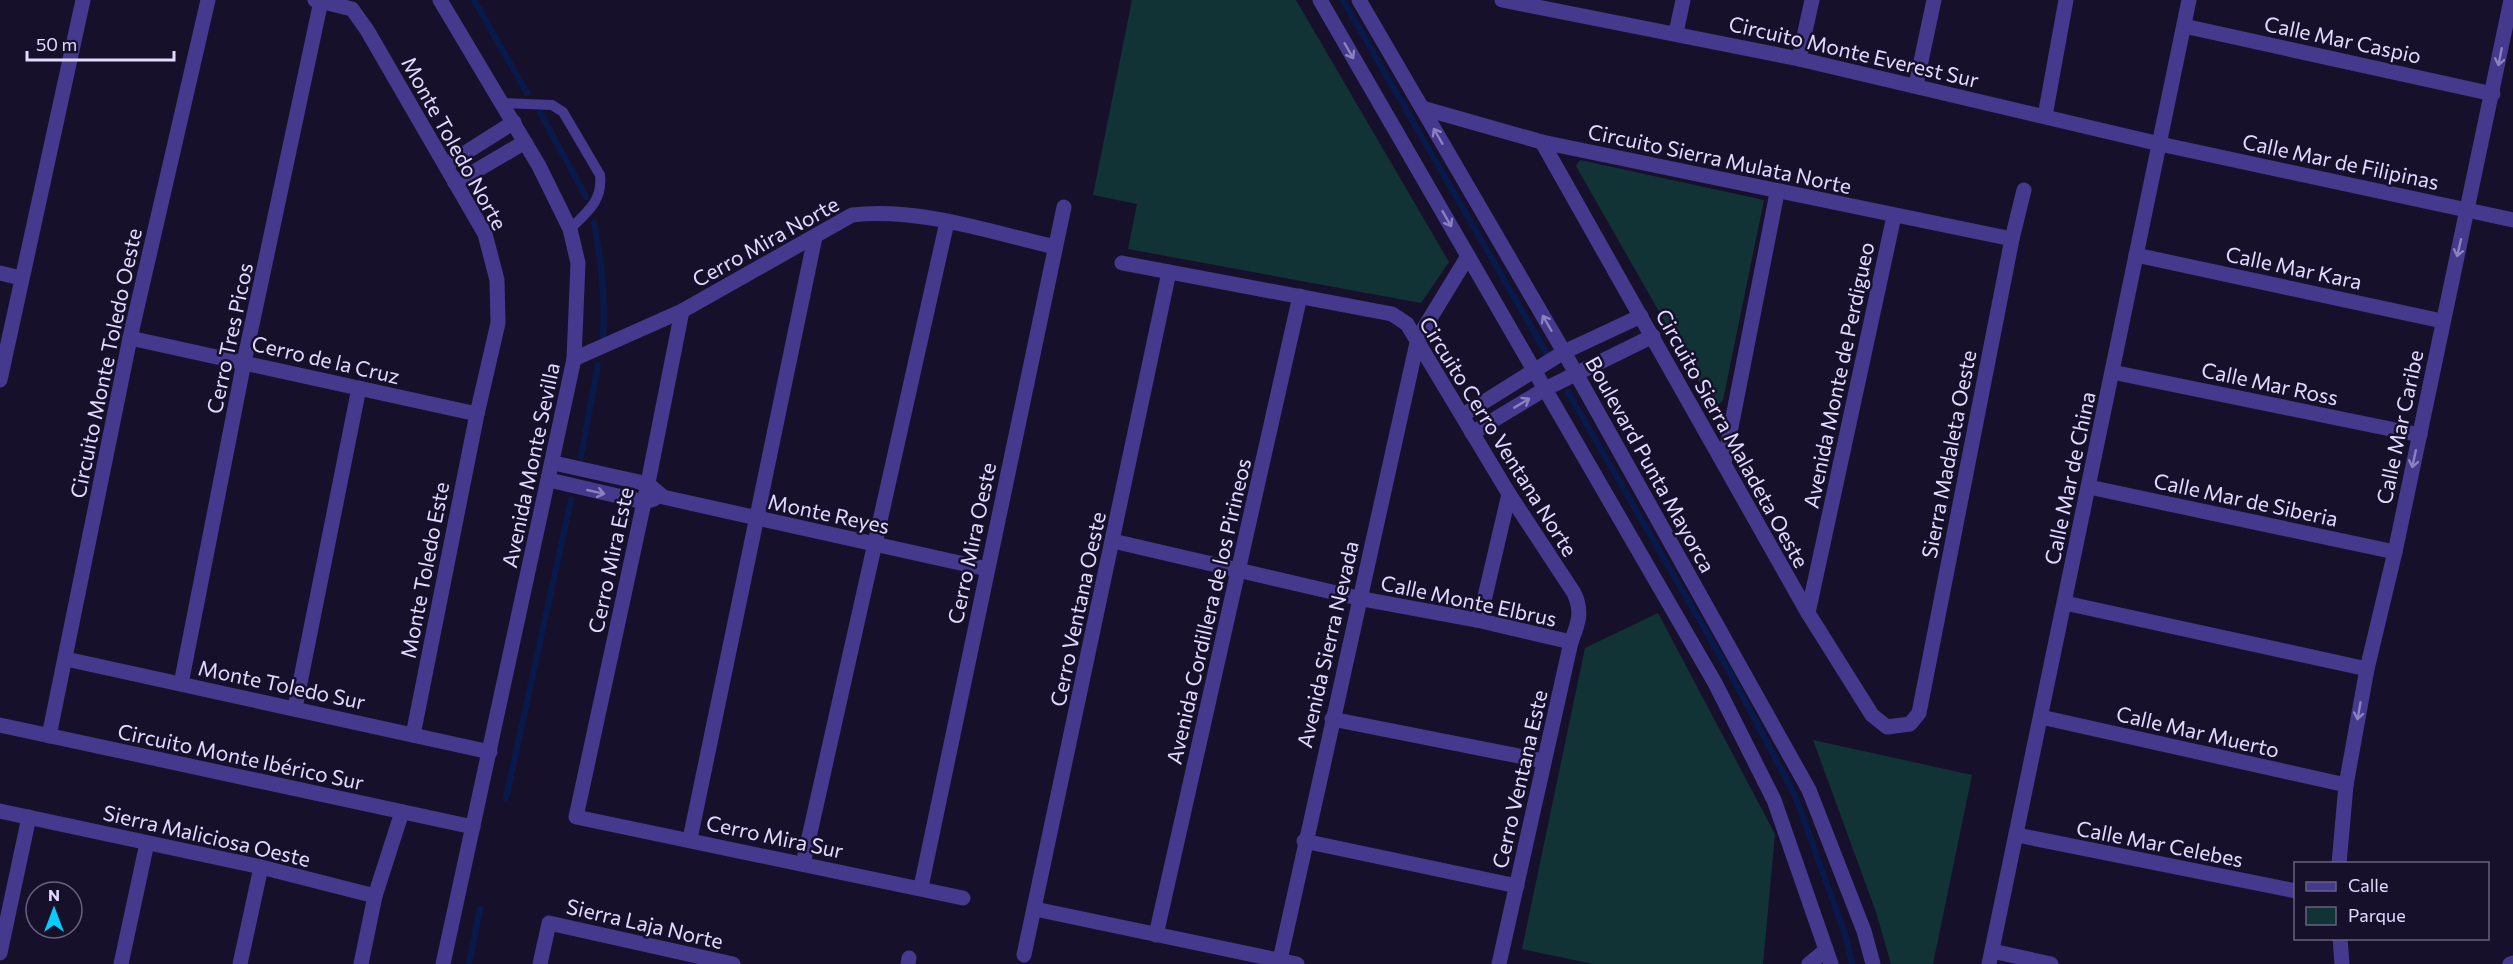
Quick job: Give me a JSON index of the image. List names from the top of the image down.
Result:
{
  "streets": {
    "street": [
      "Calle Mar Caspio",
      "Circuito Monte Everest Sur",
      "Monte Toledo Norte",
      "Circuito Sierra Mulata Norte",
      "Calle Mar de Filipinas",
      "Cerro Mira Norte",
      "Calle Mar Kara",
      "Cerro Tres Picos",
      "Cerro de la Cruz",
      "Circuito Monte Toledo Oeste",
      "Avenida Monte de Perdigueo",
      "Calle Mar Ross",
      "Calle Mar Caribe",
      "Circuito Cerro Ventana Norte",
      "Circuito Sierra Maladeta Oeste",
      "Sierra Madaleta Oeste",
      "Boulevard Punta Mayorca",
      "Avenida Monte Sevilla",
      "Calle Mar de China",
      "Calle Mar de Siberia",
      "Monte Reyes",
      "Cerro Mira Oeste",
      "Cerro Mira Este",
      "Monte Toledo Este",
      "Calle Monte Elbrus",
      "Cerro Ventana Oeste",
      "Avenida Cordillera de los Pirineos",
      "Avenida Sierra Nevada",
      "Monte Toledo Sur",
      "Calle Mar Muerto",
      "Circuito Monte Ibérico Sur",
      "Cerro Ventana Este",
      "Sierra Maliciosa Oeste",
      "Cerro Mira Sur",
      "Calle Mar Celebes",
      "Sierra Laja Norte"
    ]
  },
  "crossings": [
    ["Calle Mar Caspio", "Calle Mar Caribe"],
    ["Calle Mar Caspio", "Calle Mar de China"],
    ["Circuito Monte Everest Sur", "Calle Mar de Filipinas"],
    ["Circuito Monte Everest Sur", "Calle Mar de China"],
    ["Monte Toledo Norte", "Cerro Tres Picos"],
    ["Monte Toledo Norte", "Cerro de la Cruz"],
    ["Monte Toledo Norte", "Monte Toledo Este"],
    ["Circuito Sierra Mulata Norte", "Avenida Monte de Perdigueo"],
    ["Circuito Sierra Mulata Norte", "Circuito Sierra Maladeta Oeste"],
    ["Circuito Sierra Mulata Norte", "Sierra Madaleta Oeste"],
    ["Circuito Sierra Mulata Norte", "Boulevard Punta Mayorca"],
    ["Calle Mar de Filipinas", "Calle Mar Caribe"],
    ["Calle Mar de Filipinas", "Calle Mar de China"],
    ["Cerro Mira Norte", "Avenida Monte Sevilla"],
    ["Cerro Mira Norte", "Cerro Mira Oeste"],
    ["Cerro Mira Norte", "Cerro Mira Este"],
    ["Calle Mar Kara", "Calle Mar Caribe"],
    ["Calle Mar Kara", "Calle Mar de China"],
    ["Cerro Tres Picos", "Cerro de la Cruz"],
    ["Cerro Tres Picos", "Monte Toledo Sur"],
    ["Cerro de la Cruz", "Circuito Monte Toledo Oeste"],
    ["Cerro de la Cruz", "Monte Toledo Este"],
    ["Circuito Monte Toledo Oeste", "Monte Toledo Sur"],
    ["Circuito Monte Toledo Oeste", "Circuito Monte Ibérico Sur"],
    ["Avenida Monte de Perdigueo", "Circuito Sierra Maladeta Oeste"],
    ["Calle Mar Ross", "Calle Mar Caribe"],
    ["Calle Mar Ross", "Calle Mar de China"],
    ["Calle Mar Caribe", "Calle Mar de Siberia"],
    ["Calle Mar Caribe", "Calle Mar Muerto"],
    ["Circuito Cerro Ventana Norte", "Cerro Ventana Oeste"],
    ["Circuito Cerro Ventana Norte", "Avenida Cordillera de los Pirineos"],
    ["Circuito Cerro Ventana Norte", "Avenida Sierra Nevada"],
    ["Circuito Cerro Ventana Norte", "Cerro Ventana Este"],
    ["Circuito Sierra Maladeta Oeste", "Sierra Madaleta Oeste"],
    ["Avenida Monte Sevilla", "Monte Reyes"],
    ["Avenida Monte Sevilla", "Monte Toledo Sur"],
    ["Avenida Monte Sevilla", "Circuito Monte Ibérico Sur"],
    ["Calle Mar de China", "Calle Mar de Siberia"],
    ["Calle Mar de China", "Calle Mar Muerto"],
    ["Calle Mar de China", "Calle Mar Celebes"],
    ["Monte Reyes", "Cerro Mira Oeste"],
    ["Monte Reyes", "Cerro Mira Este"],
    ["Cerro Mira Oeste", "Cerro Mira Sur"],
    ["Cerro Mira Este", "Cerro Mira Sur"],
    ["Monte Toledo Este", "Monte Toledo Sur"],
    ["Calle Monte Elbrus", "Cerro Ventana Oeste"],
    ["Calle Monte Elbrus", "Avenida Cordillera de los Pirineos"],
    ["Calle Monte Elbrus", "Avenida Sierra Nevada"],
    ["Calle Monte Elbrus", "Cerro Ventana Este"]
  ],
  "one_way": ["Calle Mar Caribe"],
  "legend": ["Calle", "Parque"],
  "scale_bar": "50 m",
  "north": "top"
}
